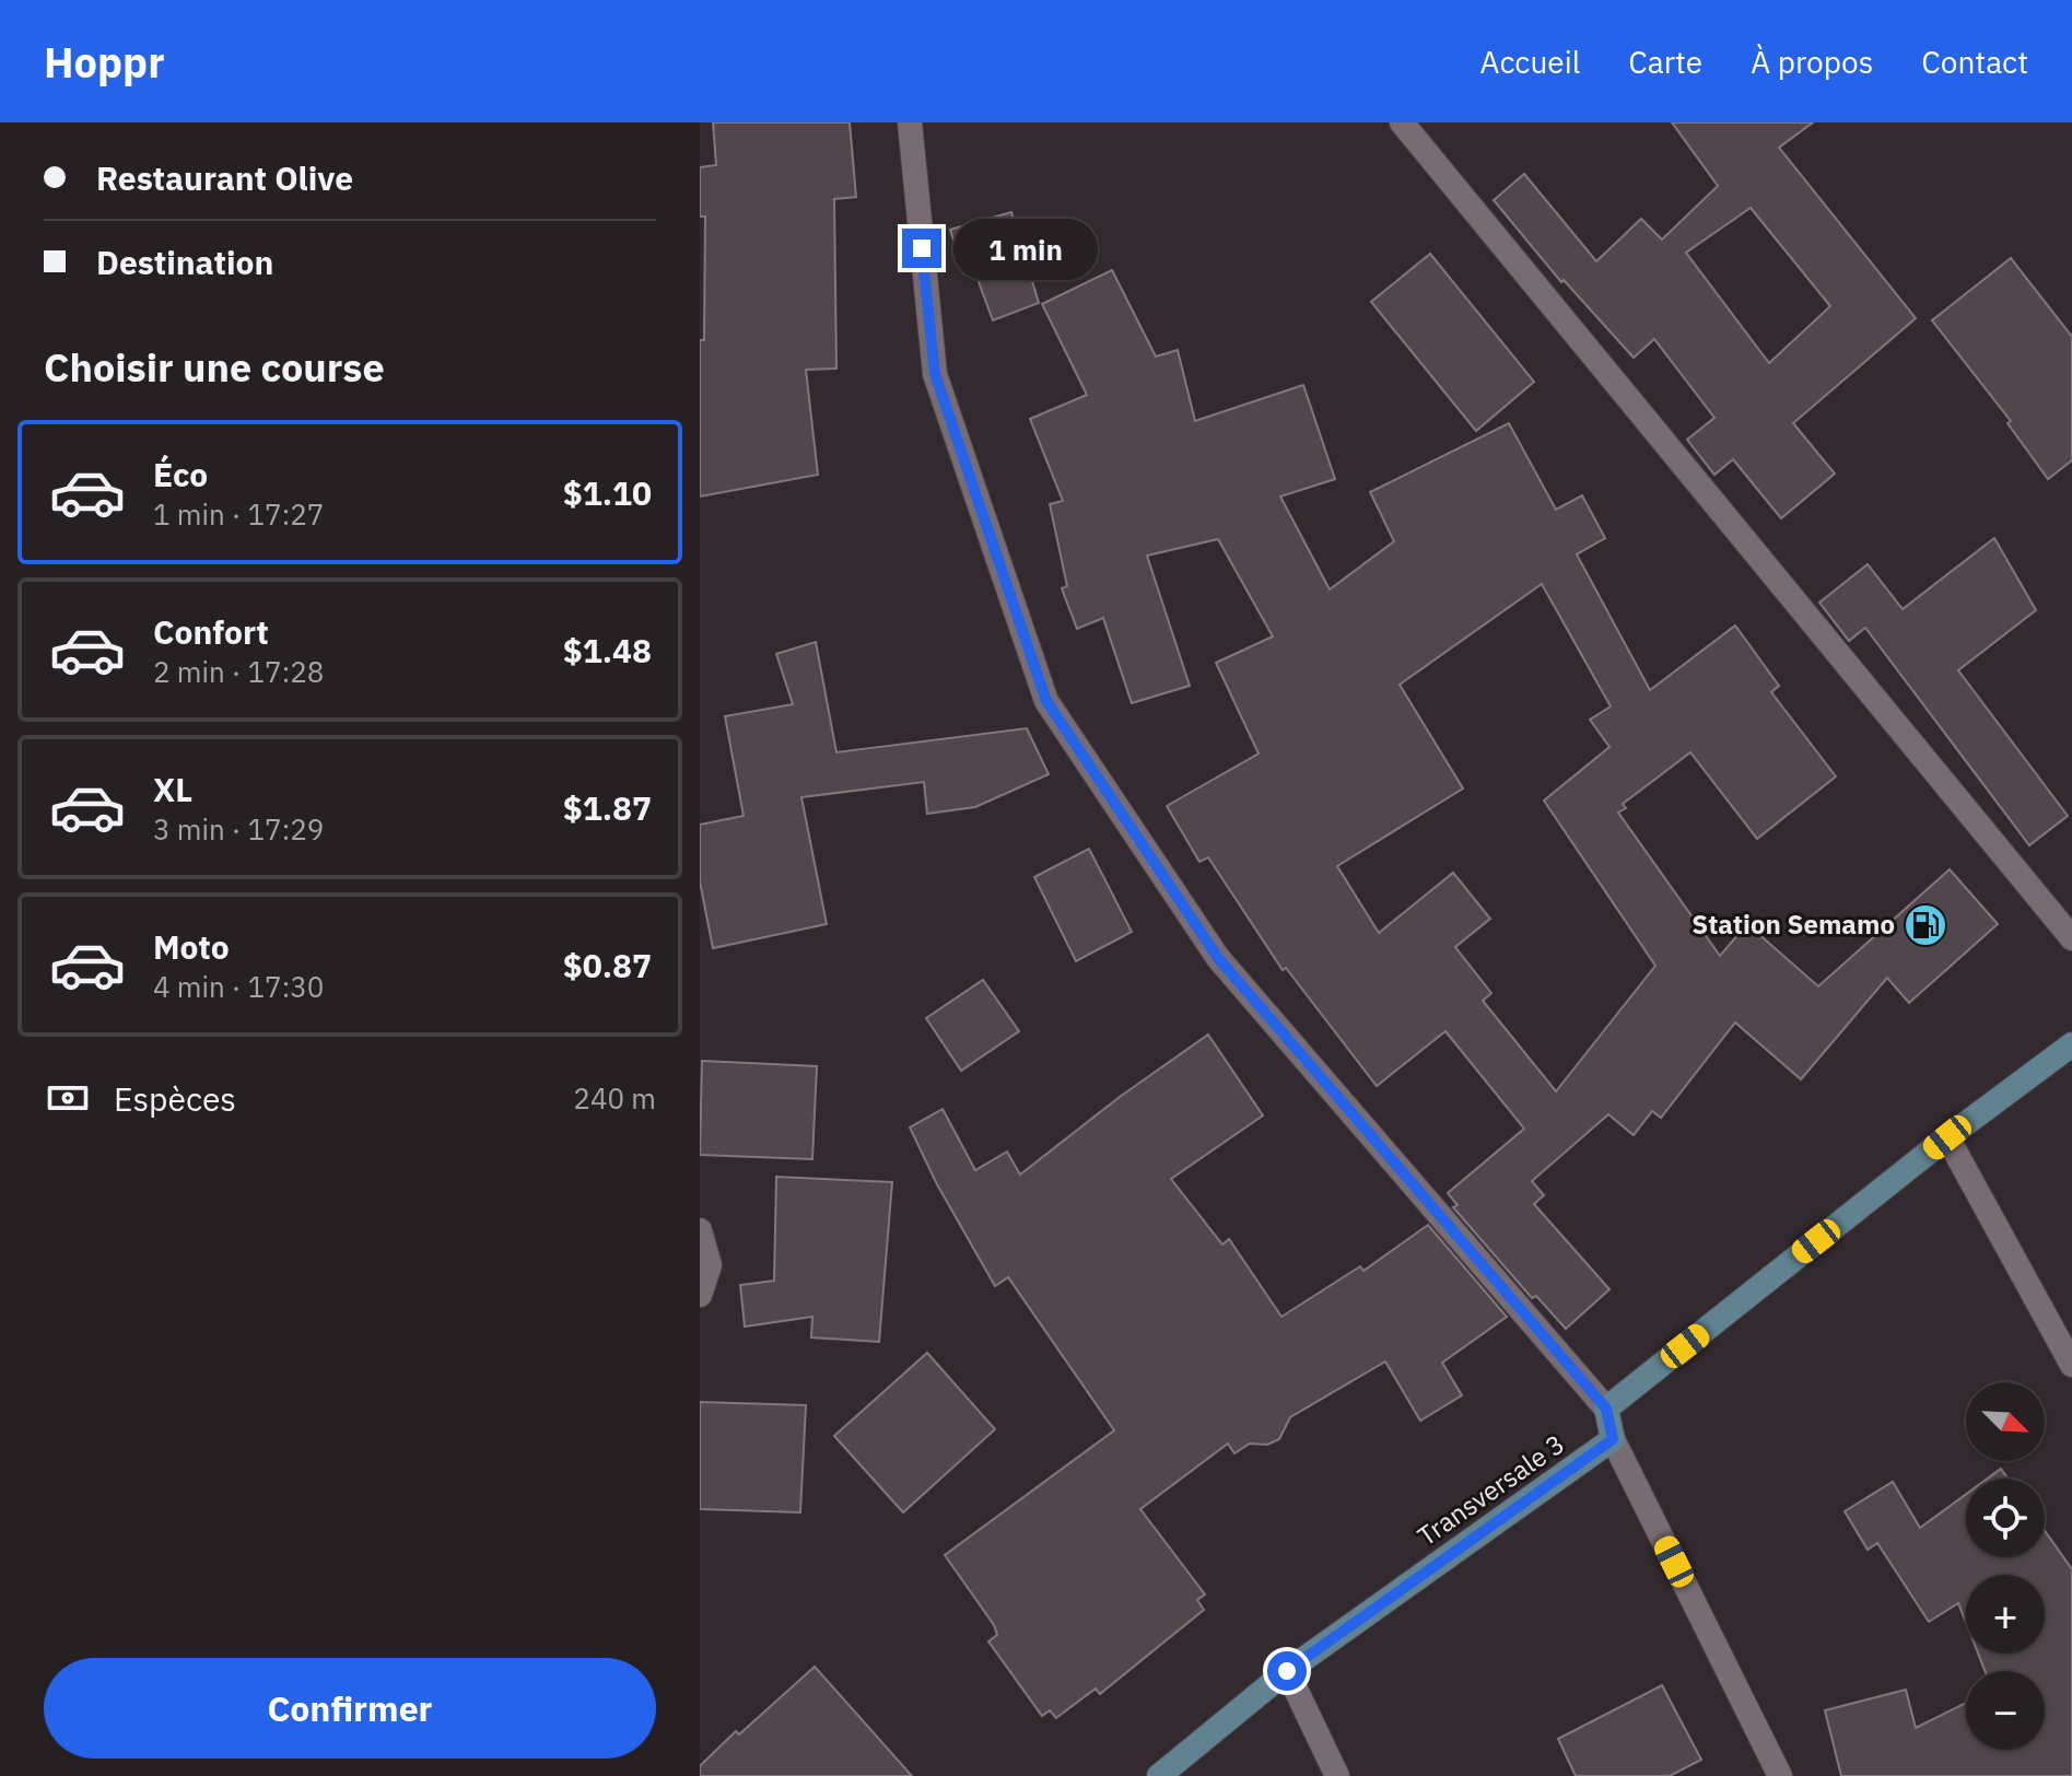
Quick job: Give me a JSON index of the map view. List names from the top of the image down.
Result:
{
  "streets": {
    "main road": ["Transversale 3"]
  },
  "places": {
    "fuel station": ["Station Semamo"]
  },
  "north": "bottom right",
  "page": {
    "header": "Hoppr",
    "nav": [
      "Accueil",
      "Carte",
      "À propos",
      "Contact"
    ],
    "banner": ["Restaurant Olive", "Destination"],
    "bubble": "1 min",
    "heading": "Choisir une course",
    "list": [
      {
        "name": "Éco",
        "note": "1 min · 17:27",
        "value": "$1.10"
      },
      {
        "name": "Confort",
        "note": "2 min · 17:28",
        "value": "$1.48"
      },
      {
        "name": "XL",
        "note": "3 min · 17:29",
        "value": "$1.87"
      },
      {
        "name": "Moto",
        "note": "4 min · 17:30",
        "value": "$0.87"
      }
    ],
    "pay": ["Espèces", "240 m"],
    "map_buttons": ["+", "−"],
    "buttons": "Confirmer"
  }
}
